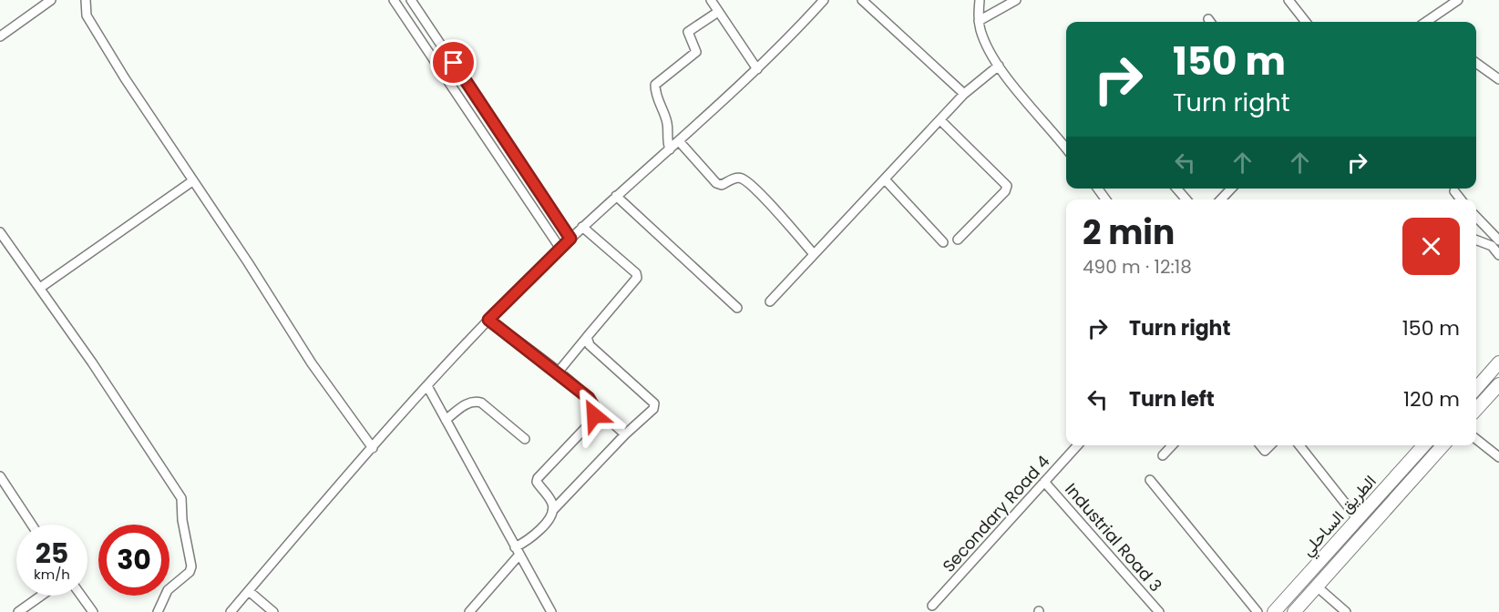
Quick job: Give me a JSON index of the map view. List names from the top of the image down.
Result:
{
  "streets": {
    "highway": ["الطريق الساحلي"],
    "street": ["Secondary Road 4", "Industrial Road 3"]
  },
  "crossings": [
    ["Secondary Road 4", "Industrial Road 3"]
  ],
  "page": {
    "turn": ["150 m", "Turn right"],
    "heading": ["2 min", "490 m · 12:18"],
    "list": [
      {
        "name": "Turn right",
        "value": "150 m"
      },
      {
        "name": "Turn left",
        "value": "120 m"
      }
    ],
    "speed": "25 km/h",
    "limit": "30"
  }
}
